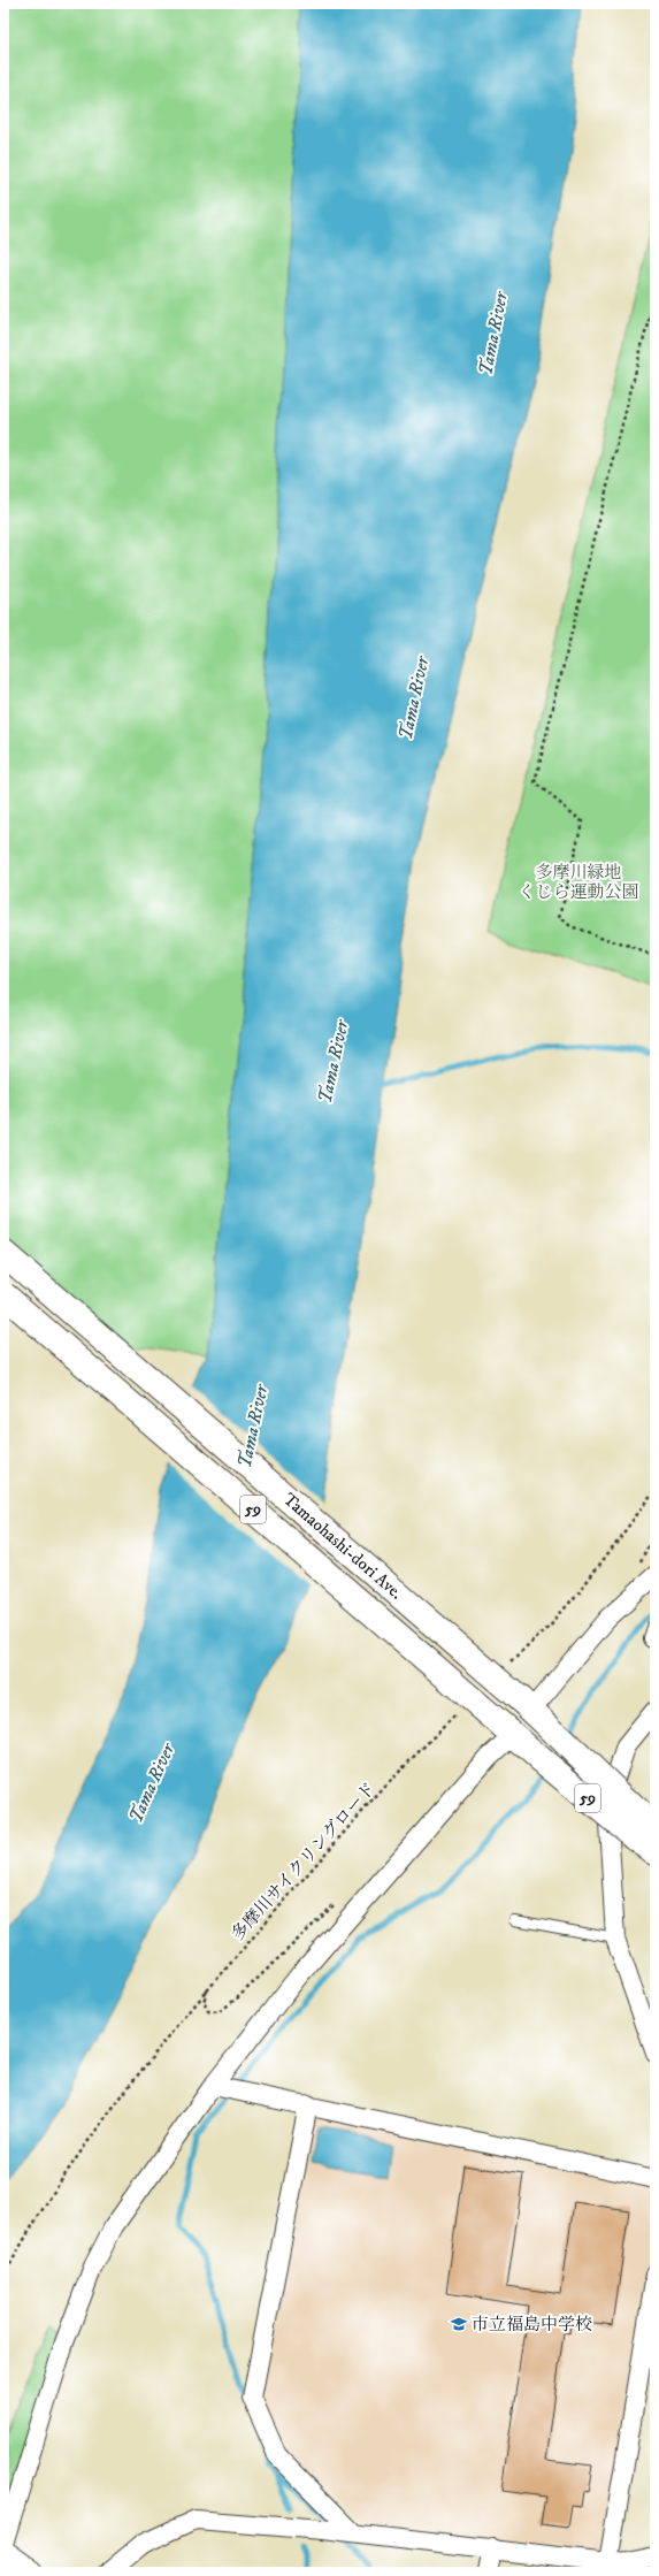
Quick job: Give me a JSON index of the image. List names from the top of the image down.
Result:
{
  "streets": {
    "main road": ["59", "Tamaohashi-dori Ave."],
    "path": ["多摩川サイクリングロード"]
  },
  "water": ["Tama River"],
  "parks": ["多摩川緑地 くじら運動公園"],
  "places": {
    "school or university": ["市立福島中学校"]
  }
}
